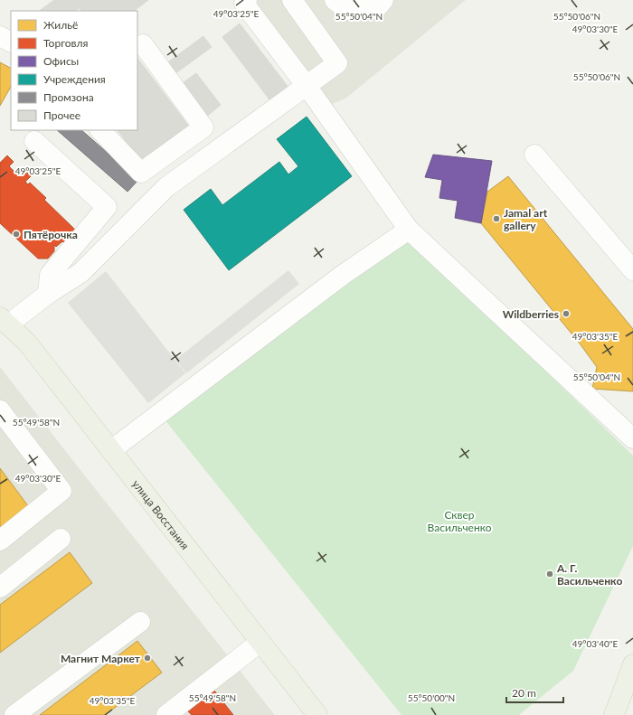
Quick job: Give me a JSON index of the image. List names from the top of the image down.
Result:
{
  "streets": {
    "main road": ["улица Восстания"]
  },
  "parks": ["Сквер Васильченко"],
  "places": [
    "Jamal art gallery",
    "Пятёрочка",
    "Wildberries",
    "А. Г. Васильченко",
    "Магнит Маркет"
  ],
  "legend": [
    "Жильё",
    "Торговля",
    "Офисы",
    "Учреждения",
    "Промзона",
    "Прочее"
  ],
  "scale_bar": "20 m",
  "coordinates": [
    "49°03'25\"E",
    "55°50'04\"N",
    "55°50'06\"N",
    "49°03'30\"E",
    "49°03'35\"E",
    "55°49'58\"N",
    "49°03'40\"E",
    "55°50'00\"N"
  ]
}
